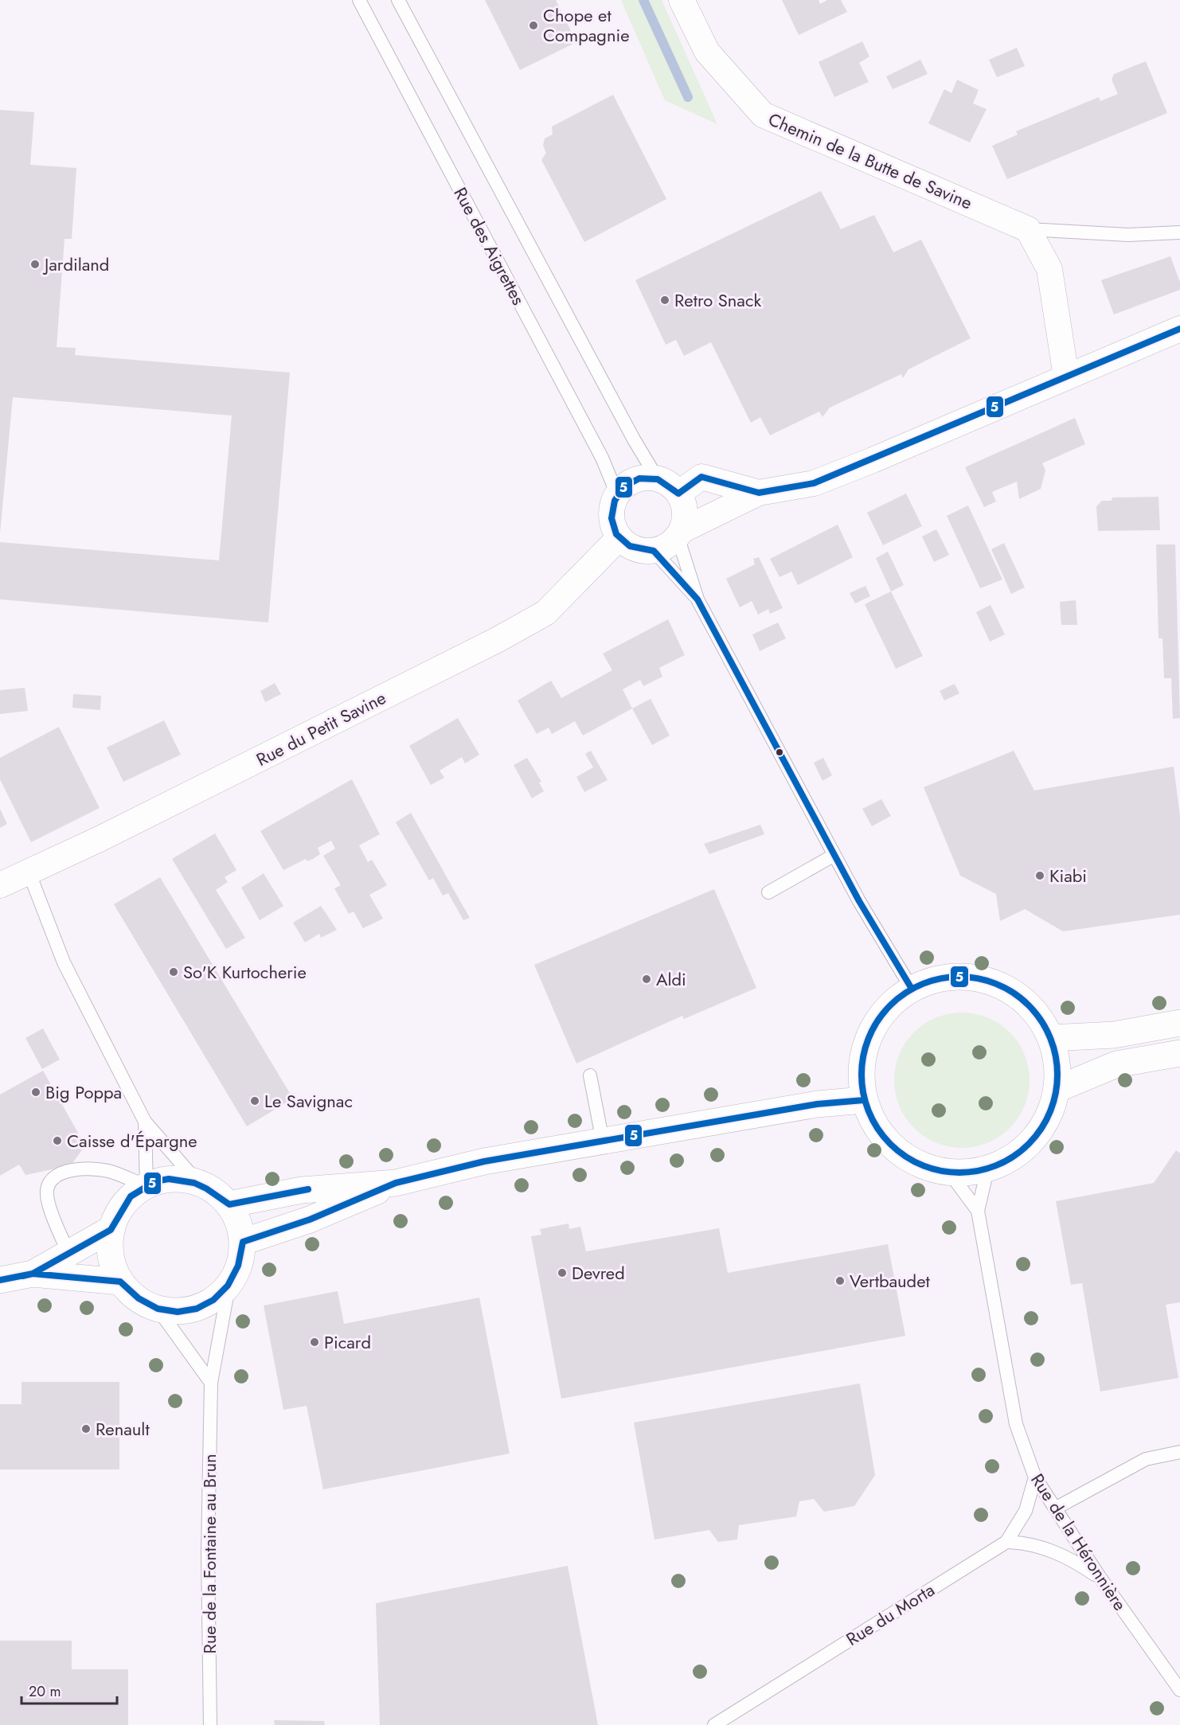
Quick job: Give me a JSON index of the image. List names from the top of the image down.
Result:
{
  "streets": {
    "street": ["Chemin de la Butte de Savine", "Rue du Petit Savine"],
    "lane": [
      "Rue des Aigrettes",
      "Rue de la Héronnière",
      "Rue de la Fontaine au Brun",
      "Rue du Morta"
    ]
  },
  "crossings": [
    ["Rue des Aigrettes", "Rue du Petit Savine"],
    ["Rue de la Héronnière", "Rue du Morta"]
  ],
  "places": [
    "Chope et Compagnie",
    "Jardiland",
    "Retro Snack",
    "Kiabi",
    "So'K Kurtocherie",
    "Aldi",
    "Big Poppa",
    "Le Savignac",
    "Caisse d'Épargne",
    "Devred",
    "Vertbaudet",
    "Picard",
    "Renault"
  ],
  "lines": ["transit line 5"],
  "scale_bar": "20 m"
}
